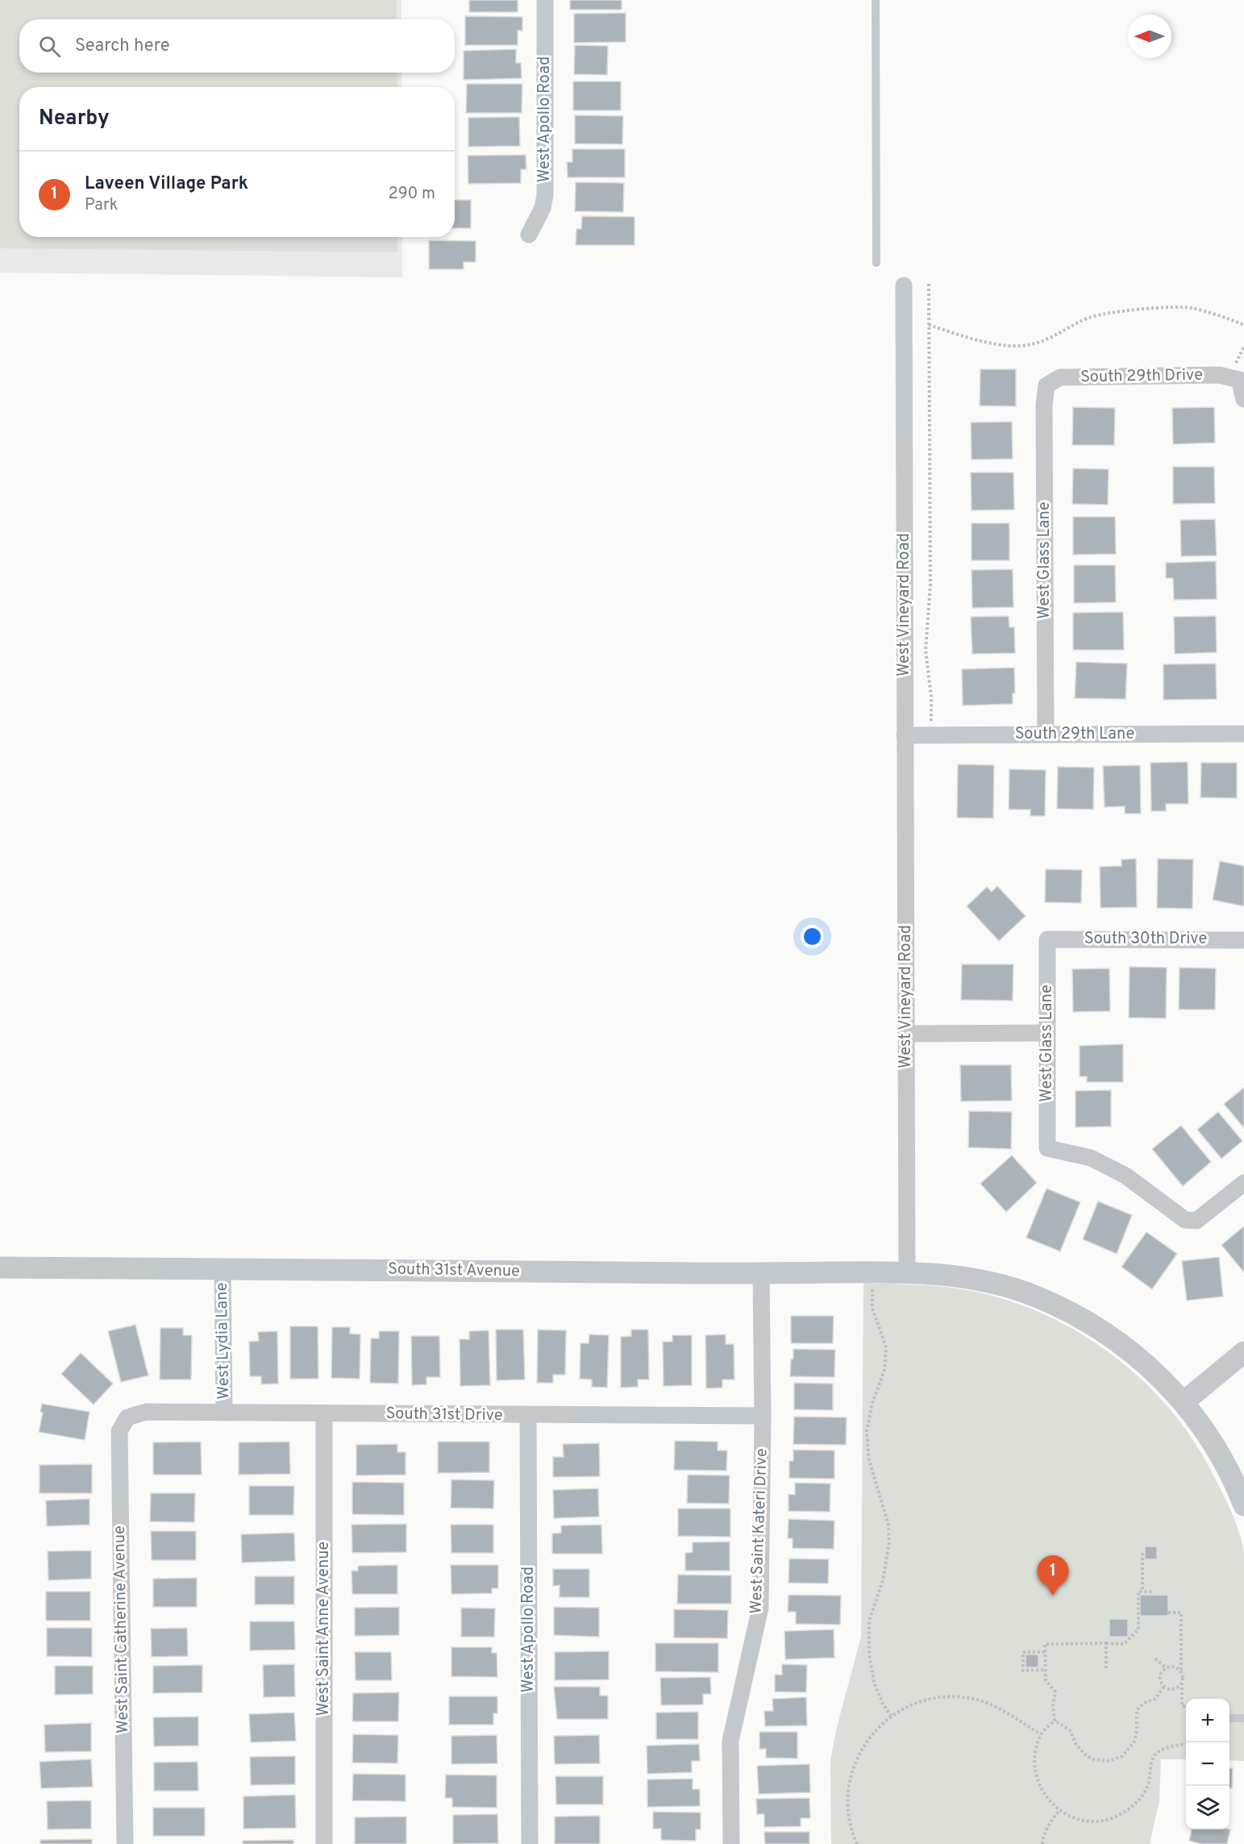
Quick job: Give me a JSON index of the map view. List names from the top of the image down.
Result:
{
  "streets": {
    "street": [
      "West Apollo Road",
      "South 29th Drive",
      "West Glass Lane",
      "West Vineyard Road",
      "South 29th Lane",
      "South 30th Drive",
      "South 31st Avenue",
      "West Lydia Lane",
      "South 31st Drive",
      "West Saint Kateri Drive",
      "West Saint Anne Avenue",
      "West Saint Catherine Avenue"
    ]
  },
  "crossings": [
    ["West Apollo Road", "South 31st Drive"],
    ["South 29th Drive", "West Glass Lane"],
    ["West Glass Lane", "South 29th Lane"],
    ["West Glass Lane", "South 30th Drive"],
    ["West Vineyard Road", "South 29th Lane"],
    ["West Vineyard Road", "South 31st Avenue"],
    ["South 31st Avenue", "West Lydia Lane"],
    ["South 31st Avenue", "West Saint Kateri Drive"],
    ["West Lydia Lane", "South 31st Drive"],
    ["South 31st Drive", "West Saint Kateri Drive"],
    ["South 31st Drive", "West Saint Anne Avenue"],
    ["South 31st Drive", "West Saint Catherine Avenue"]
  ],
  "north": "left",
  "page": {
    "search": "Search here",
    "heading": "Nearby",
    "list": [
      {
        "mark": "1",
        "name": "Laveen Village Park",
        "note": "Park",
        "value": "290 m"
      }
    ],
    "pins": "1",
    "map_buttons": ["+", "−"]
  }
}
